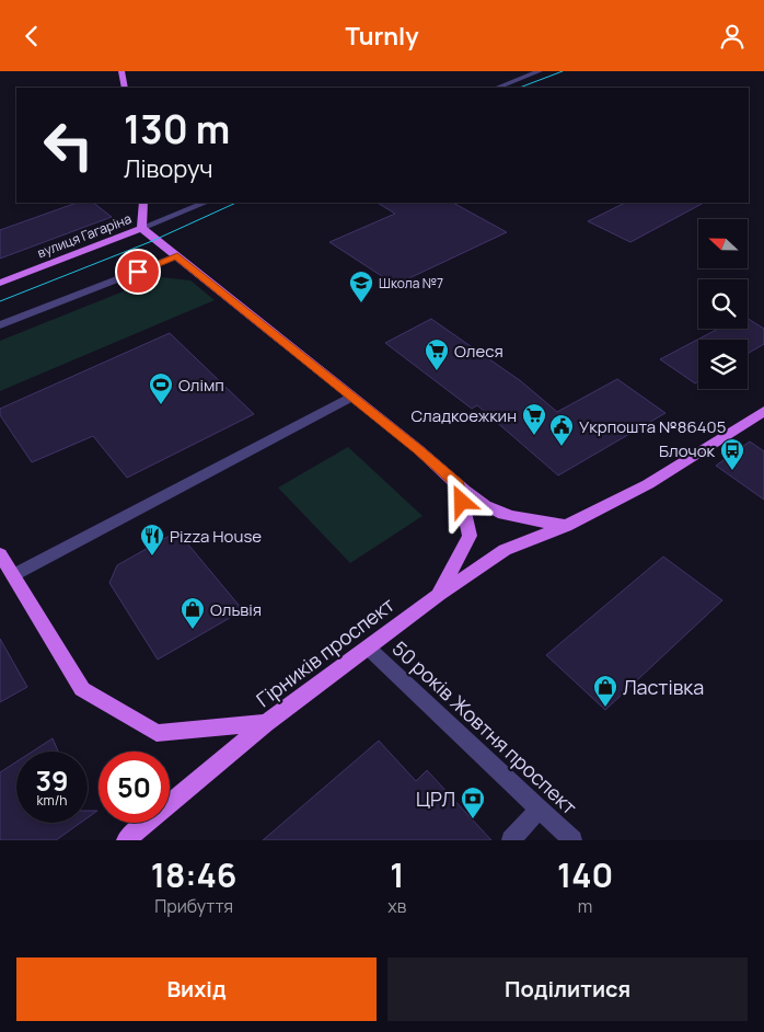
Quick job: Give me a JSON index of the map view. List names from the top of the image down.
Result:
{
  "streets": {
    "main road": ["вулиця Гагаріна", "Гірників проспект"],
    "street": ["50 років Жовтня проспект"]
  },
  "crossings": [
    ["Гірників проспект", "50 років Жовтня проспект"]
  ],
  "places": {
    "school or university": ["Школа №7"],
    "supermarket": ["Олеся", "Сладкоежкин"],
    "sports": ["Олімп"],
    "public building": ["Укрпошта №86405"],
    "bus stop": ["Блочок"],
    "restaurant": ["Pizza House"],
    "shop": ["Ольвія", "Ластівка"],
    "bank": ["ЦРЛ"]
  },
  "north": "left",
  "page": {
    "header": "Turnly",
    "turn": ["130 m", "Ліворуч"],
    "speed": "39 km/h",
    "limit": "50",
    "eta": [
      "18:46",
      "Прибуття",
      "1",
      "хв",
      "140",
      "m"
    ],
    "buttons": ["Вихід", "Поділитися"]
  }
}
